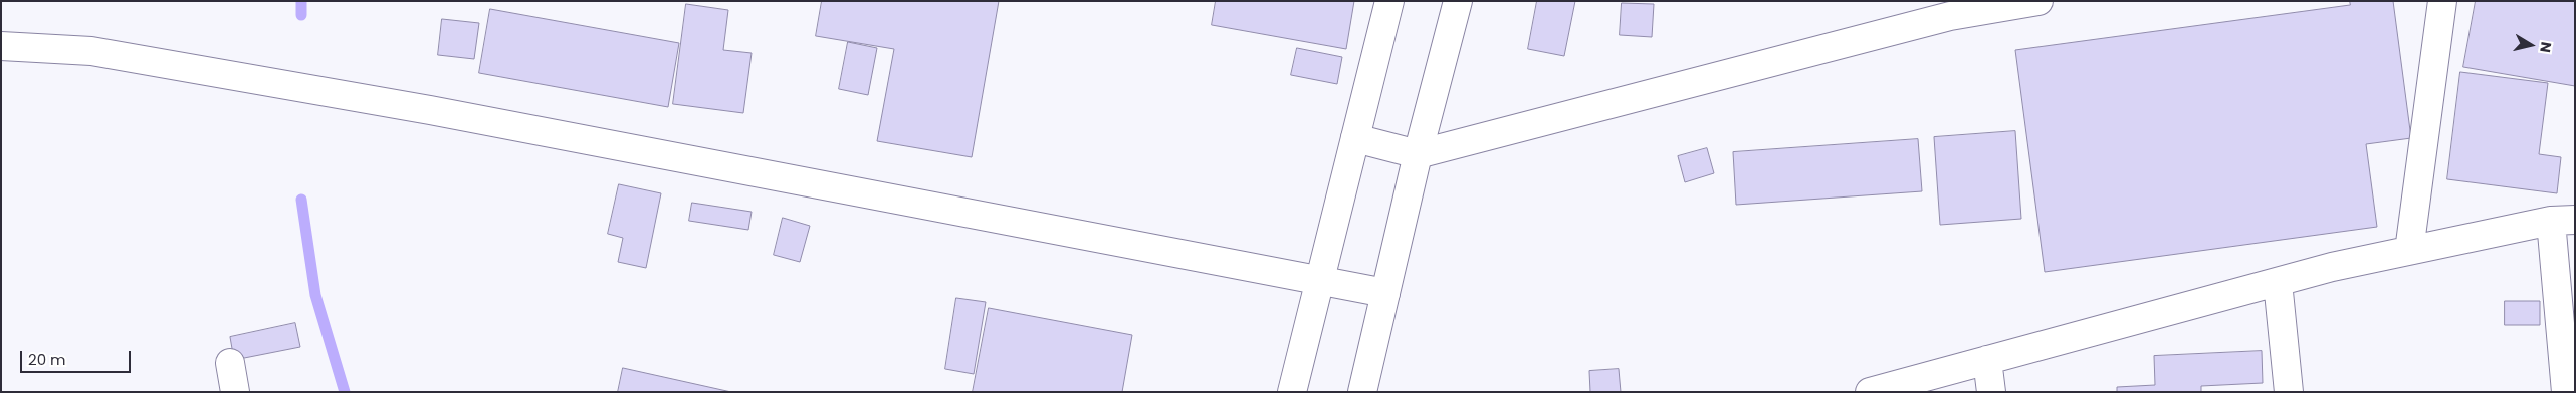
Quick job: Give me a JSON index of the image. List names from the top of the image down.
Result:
{
  "scale_bar": "20 m",
  "north": "right"
}
